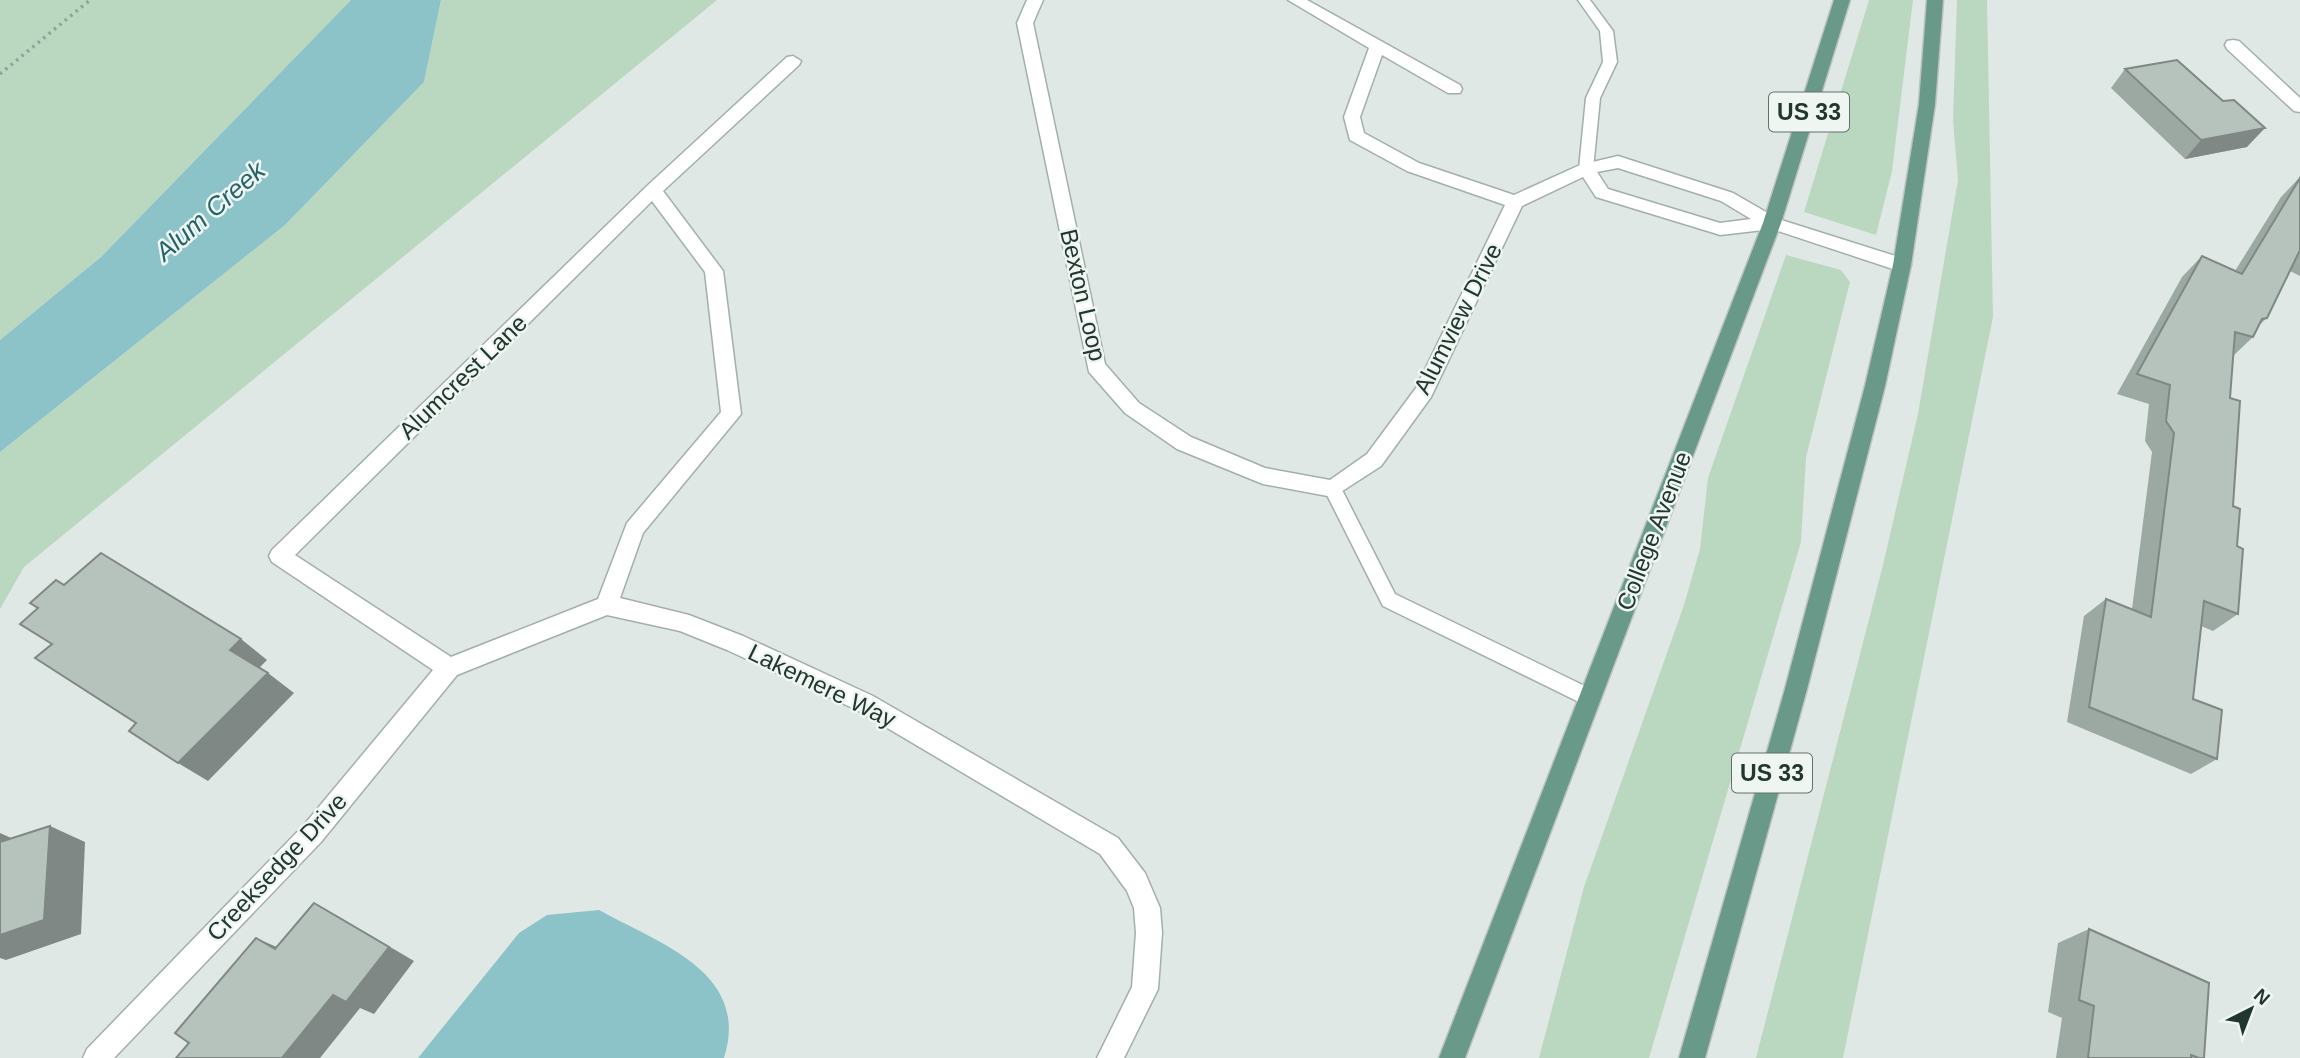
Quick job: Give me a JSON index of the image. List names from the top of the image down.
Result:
{
  "streets": {
    "main road": ["US 33", "College Avenue"],
    "street": [
      "Bexton Loop",
      "Alumview Drive",
      "Alumcrest Lane",
      "Lakemere Way",
      "Creeksedge Drive"
    ]
  },
  "crossings": [
    ["Bexton Loop", "Alumview Drive"],
    ["Alumcrest Lane", "Creeksedge Drive"]
  ],
  "water": ["Alum Creek"],
  "north": "top right"
}
